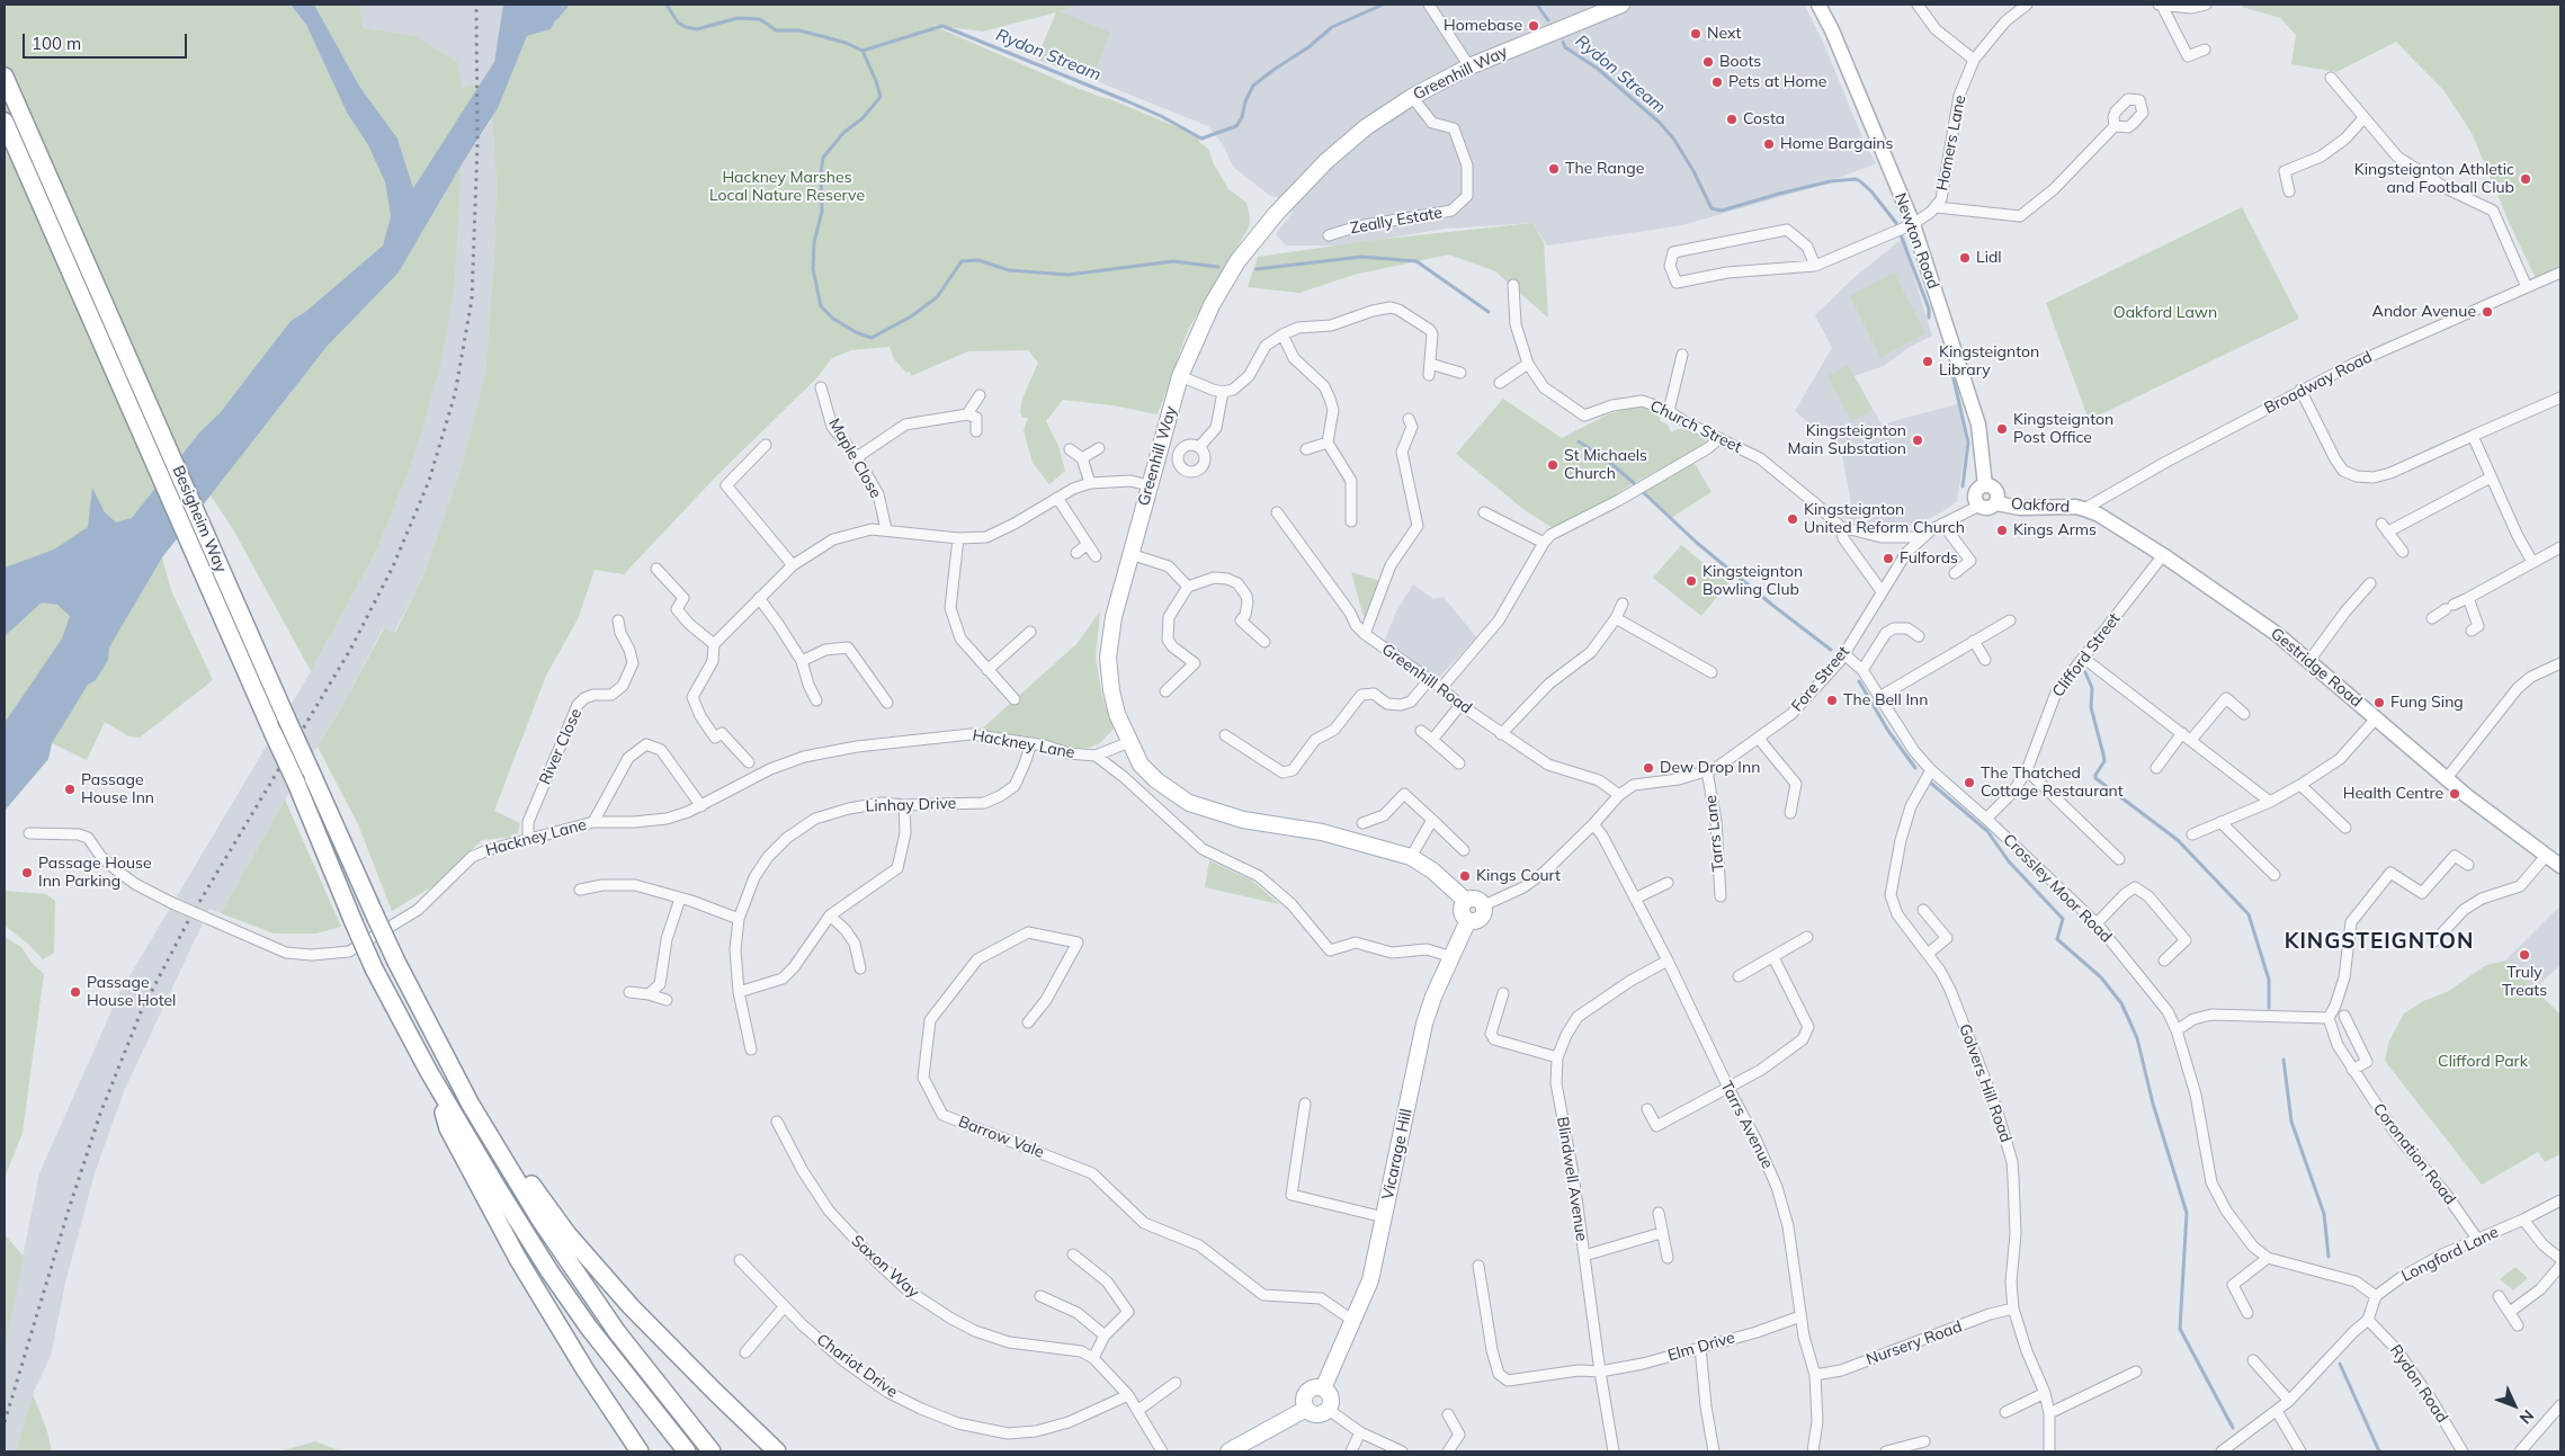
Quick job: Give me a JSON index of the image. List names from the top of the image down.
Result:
{
  "streets": {
    "highway": ["Besigheim Way"],
    "main road": [
      "Greenhill Way",
      "Newton Road",
      "Oakford",
      "Gestridge Road",
      "Vicarage Hill"
    ],
    "street": [
      "Homers Lane",
      "Zeally Estate",
      "Broadway Road",
      "Church Street",
      "Maple Close",
      "Clifford Street",
      "Greenhill Road",
      "Fore Street",
      "Hackney Lane",
      "River Close",
      "Linhay Drive",
      "Tarrs Lane",
      "Crossley Moor Road",
      "Golvers Hill Road",
      "Tarrs Avenue",
      "Barrow Vale",
      "Coronation Road",
      "Blindwell Avenue",
      "Longford Lane",
      "Saxon Way",
      "Nursery Road",
      "Elm Drive",
      "Chariot Drive",
      "Rydon Road"
    ]
  },
  "crossings": [
    ["Greenhill Way", "Zeally Estate"],
    ["Greenhill Way", "Hackney Lane"],
    ["Greenhill Way", "Vicarage Hill"],
    ["Homers Lane", "Newton Road"],
    ["Newton Road", "Oakford"],
    ["Newton Road", "Fore Street"],
    ["Broadway Road", "Oakford"],
    ["Broadway Road", "Gestridge Road"],
    ["Church Street", "Fore Street"],
    ["Oakford", "Gestridge Road"],
    ["Oakford", "Fore Street"],
    ["Clifford Street", "Gestridge Road"],
    ["Clifford Street", "Crossley Moor Road"],
    ["Greenhill Road", "Fore Street"],
    ["Greenhill Road", "Vicarage Hill"],
    ["Fore Street", "Tarrs Lane"],
    ["Fore Street", "Crossley Moor Road"],
    ["Fore Street", "Vicarage Hill"],
    ["Hackney Lane", "River Close"],
    ["Hackney Lane", "Linhay Drive"],
    ["Hackney Lane", "Vicarage Hill"],
    ["Crossley Moor Road", "Golvers Hill Road"],
    ["Crossley Moor Road", "Longford Lane"],
    ["Golvers Hill Road", "Nursery Road"],
    ["Tarrs Avenue", "Vicarage Hill"],
    ["Tarrs Avenue", "Blindwell Avenue"],
    ["Tarrs Avenue", "Nursery Road"],
    ["Tarrs Avenue", "Elm Drive"],
    ["Barrow Vale", "Vicarage Hill"],
    ["Coronation Road", "Longford Lane"],
    ["Blindwell Avenue", "Elm Drive"],
    ["Saxon Way", "Chariot Drive"]
  ],
  "districts": ["KINGSTEIGNTON"],
  "water": ["Rydon Stream"],
  "parks": ["Hackney Marshes Local Nature Reserve", "Oakford Lawn", "Clifford Park"],
  "places": [
    "Homebase",
    "Next",
    "Boots",
    "Pets at Home",
    "Costa",
    "Home Bargains",
    "The Range",
    "Kingsteignton Athletic and Football Club",
    "Lidl",
    "Andor Avenue",
    "Kingsteignton Library",
    "Kingsteignton Post Office",
    "Kingsteignton Main Substation",
    "St Michaels Church",
    "Kingsteignton United Reform Church",
    "Kings Arms",
    "Fulfords",
    "Kingsteignton Bowling Club",
    "The Bell Inn",
    "Fung Sing",
    "Dew Drop Inn",
    "The Thatched Cottage Restaurant",
    "Passage House Inn",
    "Health Centre",
    "Passage House Inn Parking",
    "Kings Court",
    "Truly Treats",
    "Passage House Hotel"
  ],
  "scale_bar": "100 m",
  "north": "bottom right"
}
